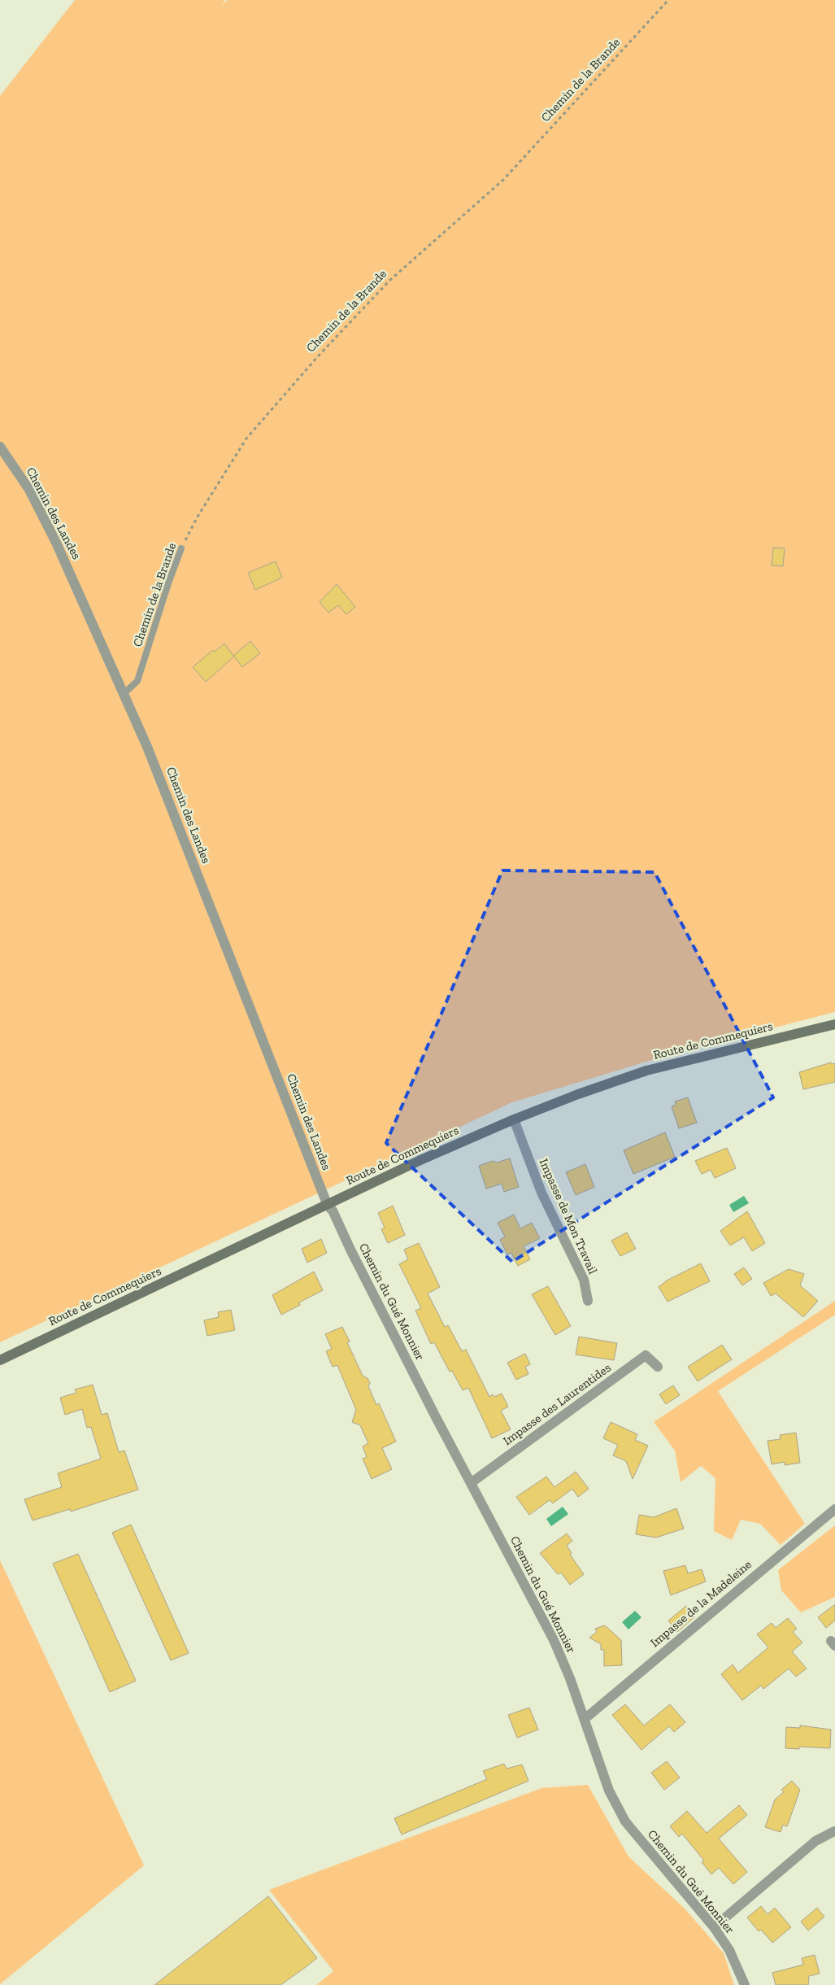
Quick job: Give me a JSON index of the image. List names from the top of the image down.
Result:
{
  "streets": {
    "street": [
      "Chemin des Landes",
      "Route de Commequiers",
      "Impasse de Mon Travail",
      "Chemin du Gué Monnier",
      "Impasse des Laurentides",
      "Impasse de la Madeleine"
    ],
    "lane": ["Chemin de la Brande"]
  },
  "crossings": [
    ["Chemin de la Brande", "Chemin des Landes"],
    ["Chemin des Landes", "Route de Commequiers"],
    ["Chemin des Landes", "Chemin du Gué Monnier"],
    ["Route de Commequiers", "Impasse de Mon Travail"],
    ["Route de Commequiers", "Chemin du Gué Monnier"],
    ["Chemin du Gué Monnier", "Impasse des Laurentides"],
    ["Chemin du Gué Monnier", "Impasse de la Madeleine"]
  ]
}
